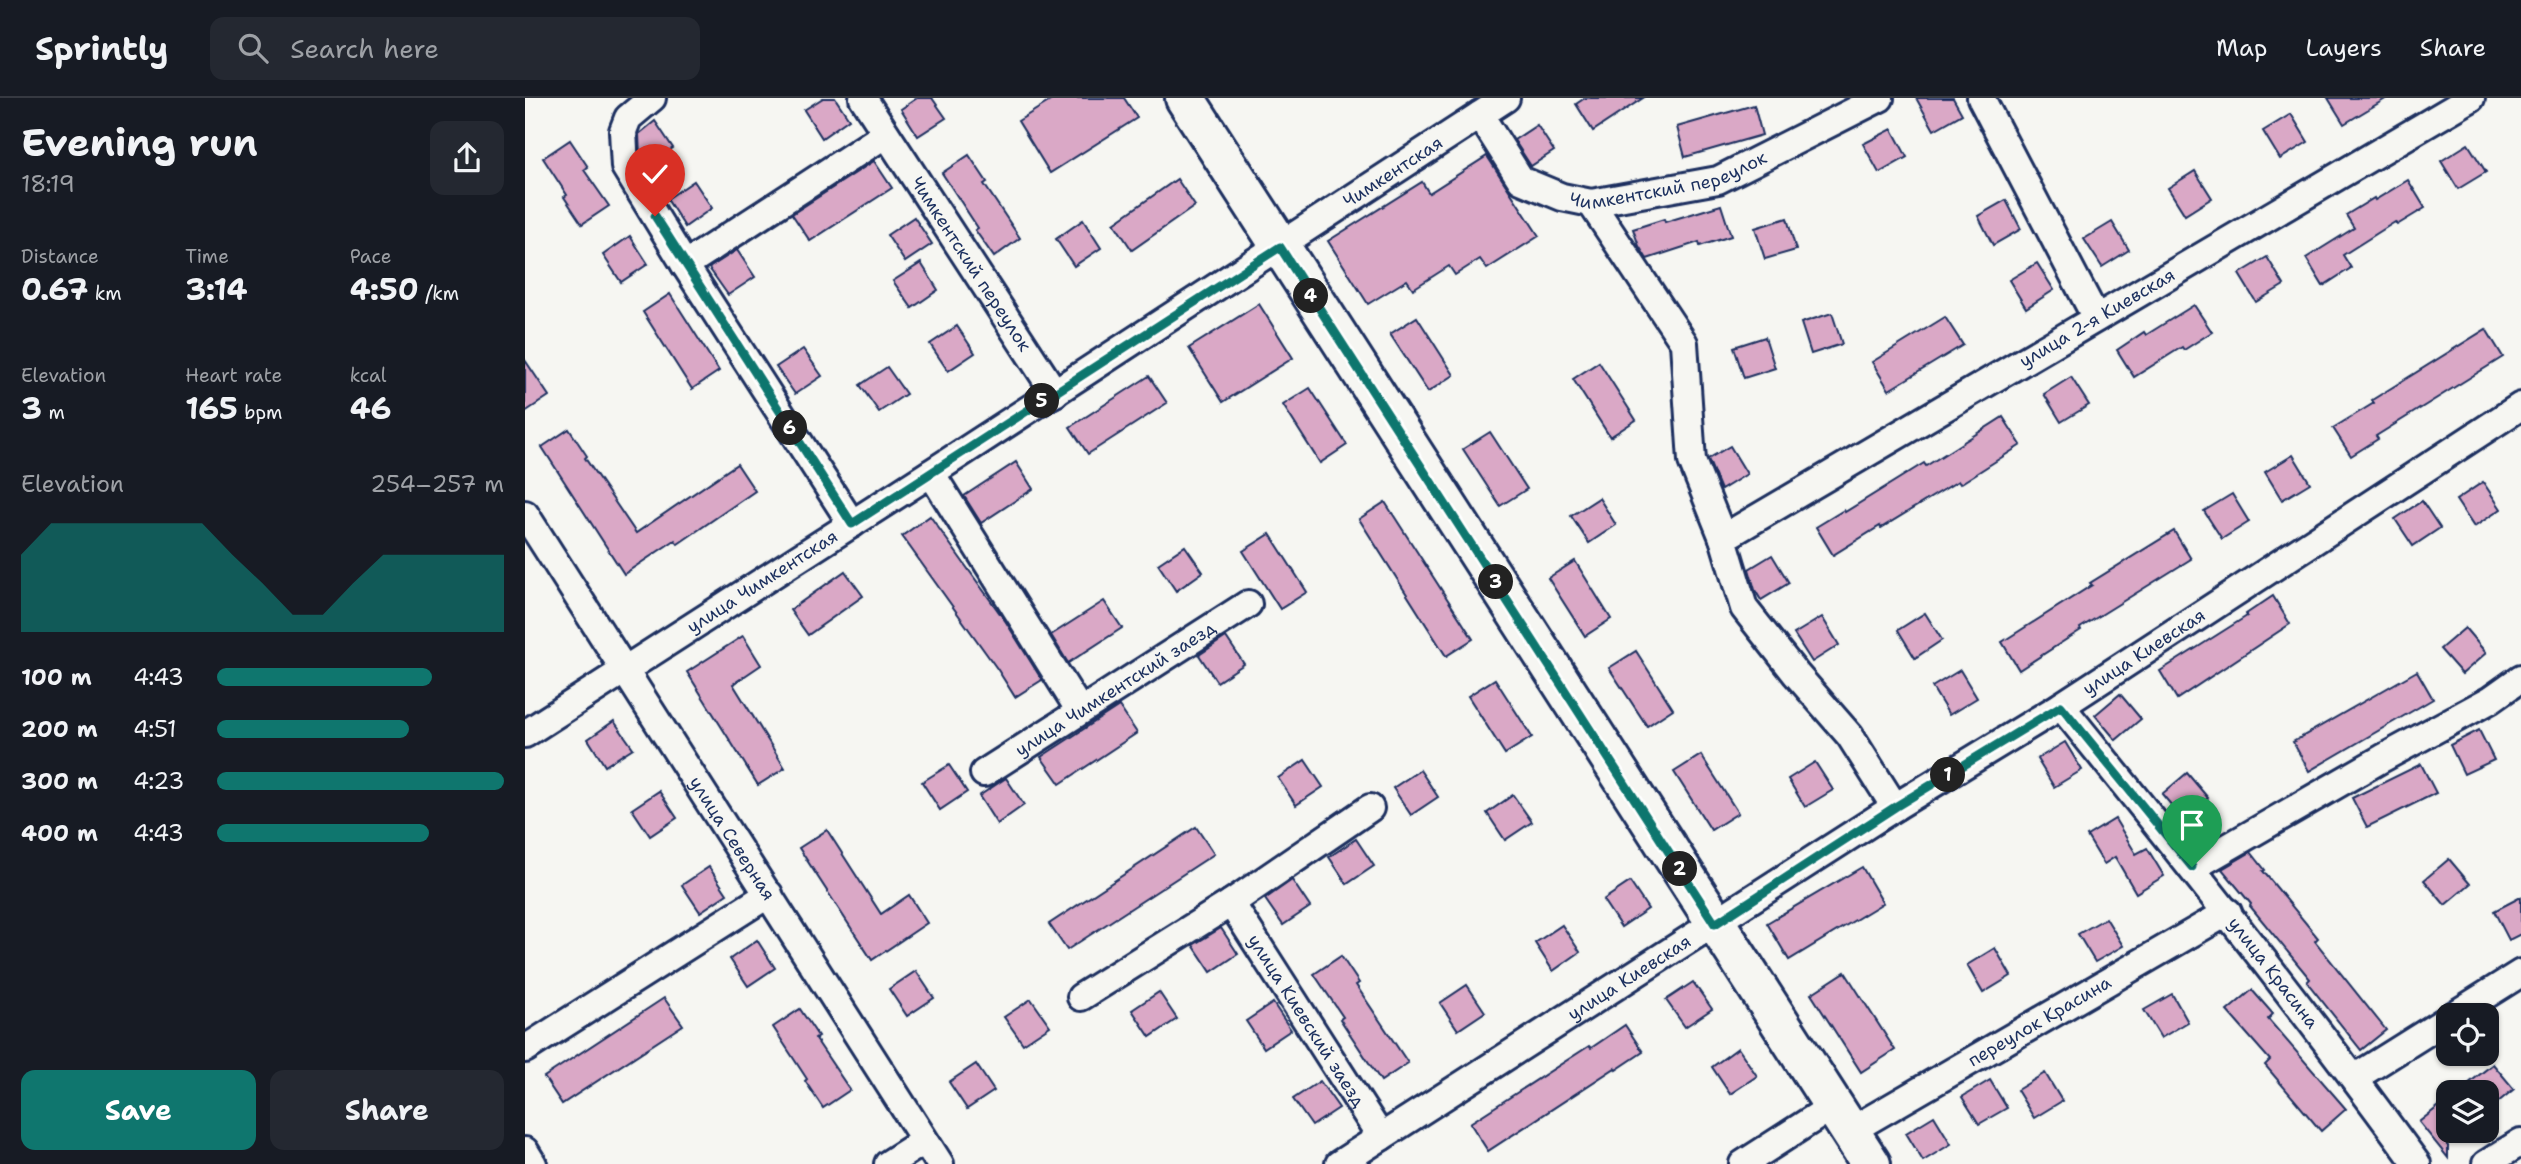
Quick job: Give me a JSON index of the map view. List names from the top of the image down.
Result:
{
  "streets": {
    "street": [
      "Чимкентская",
      "Чимкентский переулок",
      "улица 2-я Киевская",
      "улица Чимкентская",
      "улица Киевская",
      "улица Чимкентский заезд",
      "улица Северная",
      "улица Красина",
      "улица Киевский заезд",
      "переулок Красина"
    ]
  },
  "crossings": [
    ["Чимкентская", "Чимкентский переулок"],
    ["Чимкентская", "улица Чимкентская"],
    ["Чимкентский переулок", "улица Чимкентская"],
    ["улица Чимкентская", "улица Северная"],
    ["улица Киевская", "улица Красина"],
    ["улица Киевская", "улица Киевский заезд"],
    ["улица Красина", "переулок Красина"]
  ],
  "page": {
    "header": "Sprintly",
    "search": "Search here",
    "nav": ["Map", "Layers", "Share"],
    "heading": ["Evening run", "18:19"],
    "stats": [
      ["Distance", "0.67 km"],
      ["Time", "3:14"],
      ["Pace", "4:50 /km"],
      ["Elevation", "3 m"],
      ["Heart rate", "165 bpm"],
      ["kcal", "46"]
    ],
    "pins": [
      "4",
      "5",
      "6",
      "3",
      "1",
      "2"
    ],
    "chart": ["Elevation", "254–257 m"],
    "list": [
      {
        "name": "100 m",
        "note": "4:43"
      },
      {
        "name": "200 m",
        "note": "4:51"
      },
      {
        "name": "300 m",
        "note": "4:23"
      },
      {
        "name": "400 m",
        "note": "4:43"
      }
    ],
    "buttons": ["Save", "Share"]
  }
}
